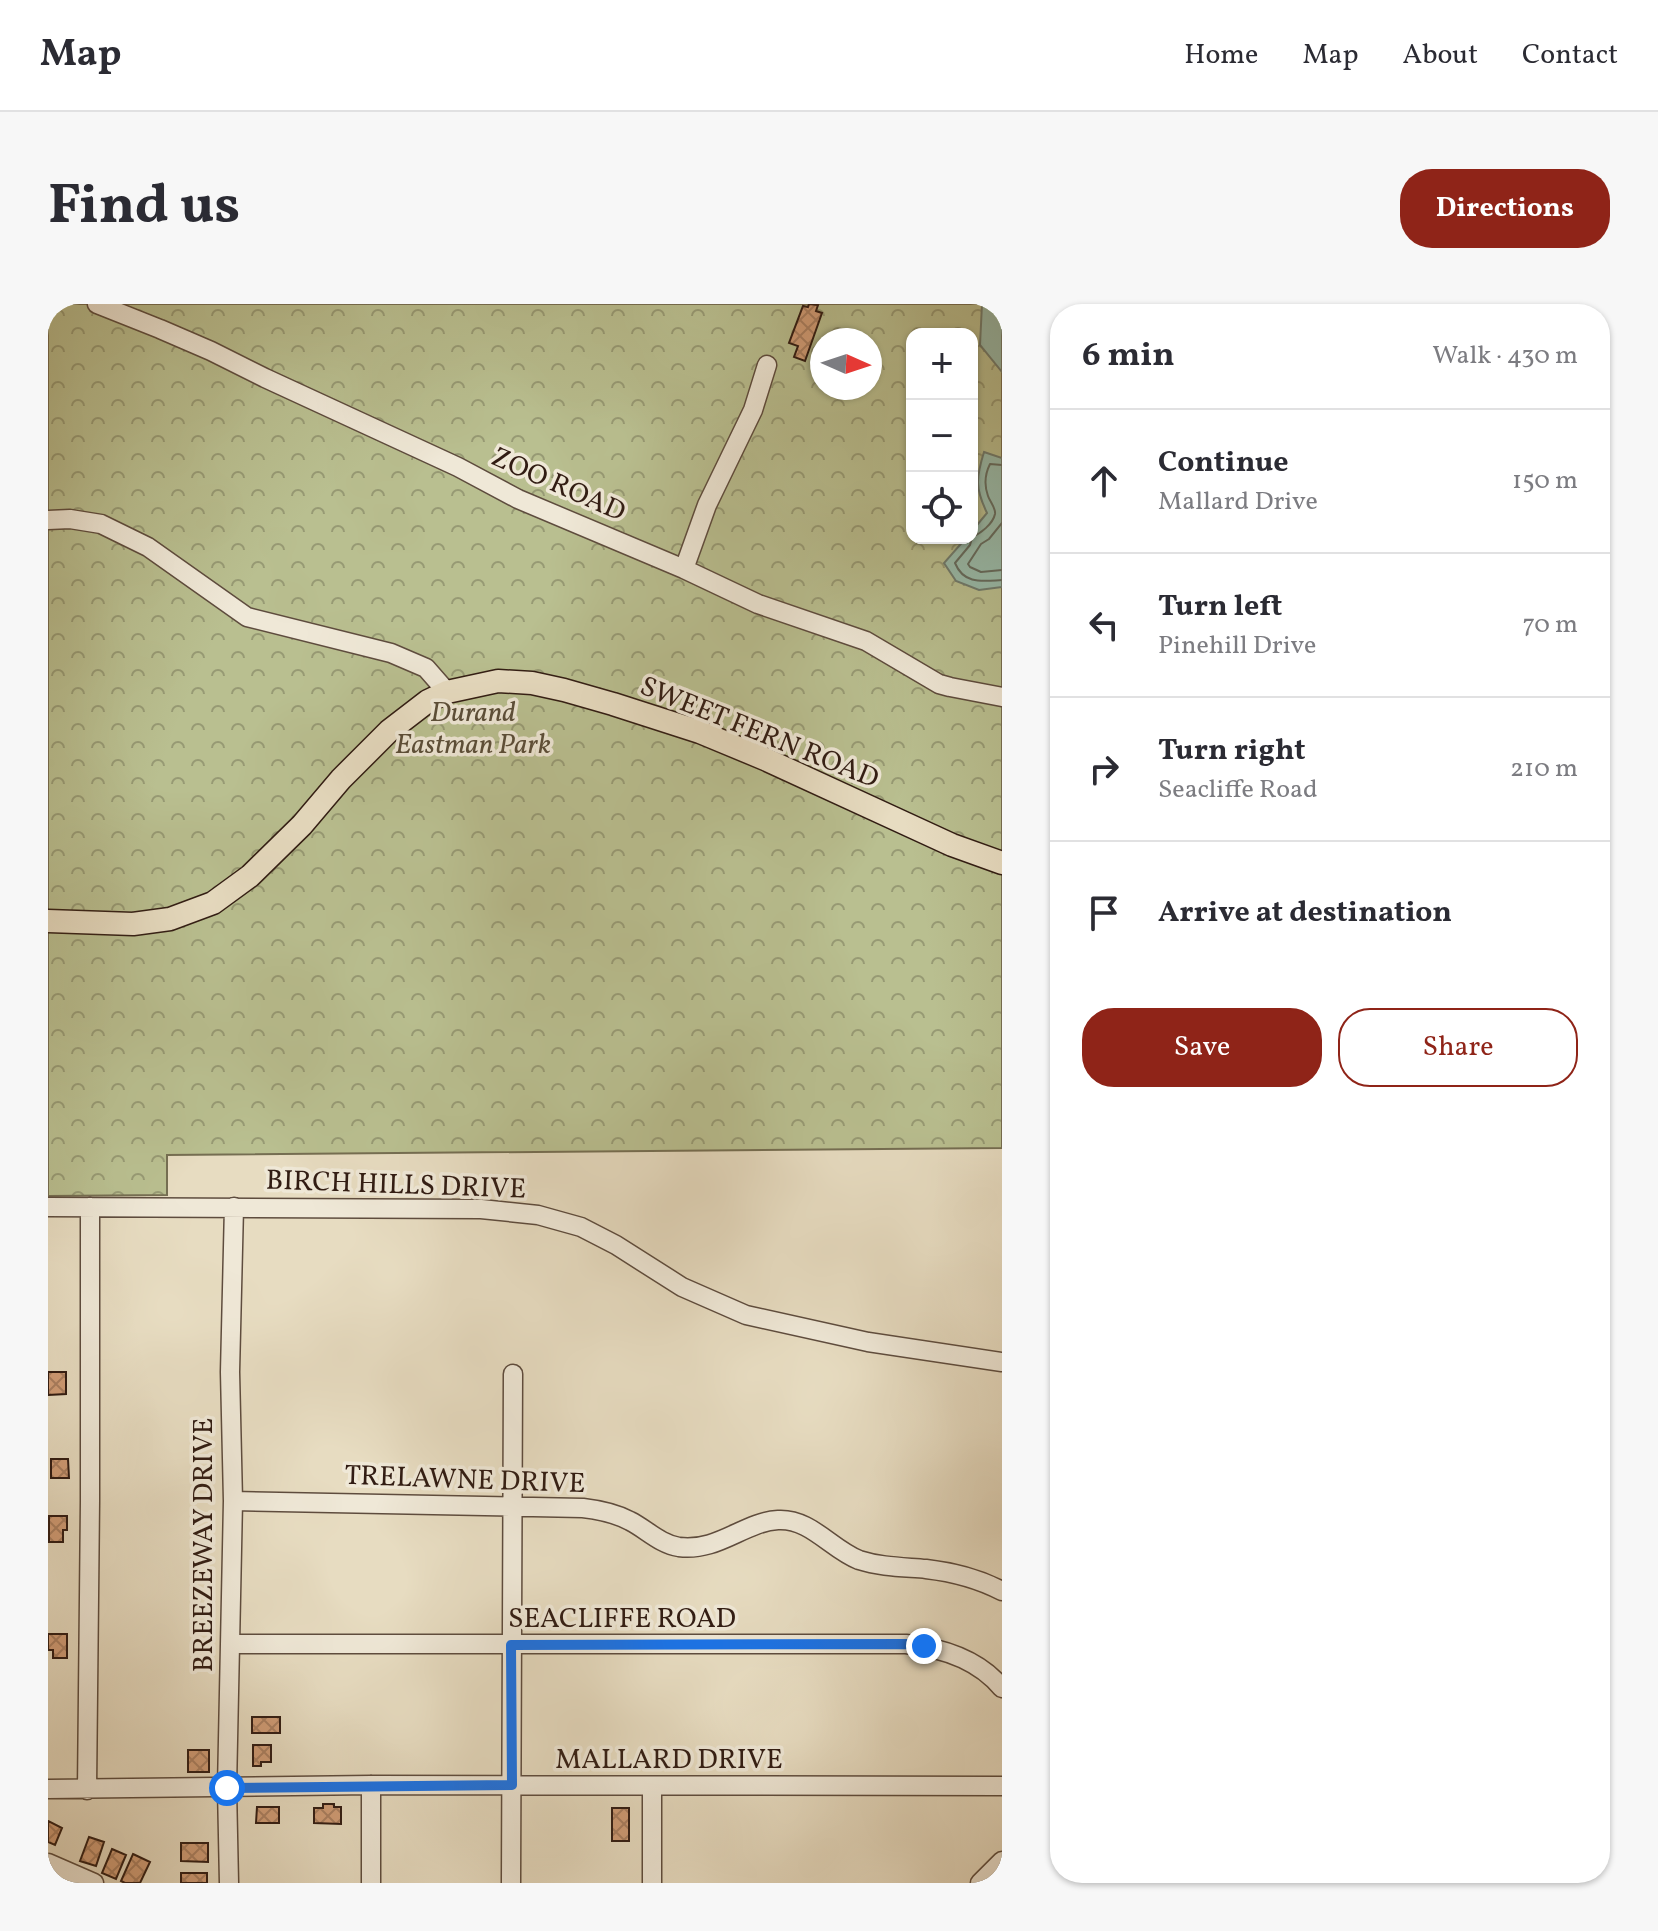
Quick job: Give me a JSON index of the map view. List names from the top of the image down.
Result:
{
  "streets": {
    "main road": ["SWEET FERN ROAD"],
    "street": [
      "ZOO ROAD",
      "BIRCH HILLS DRIVE",
      "TRELAWNE DRIVE",
      "BREEZEWAY DRIVE",
      "SEACLIFFE ROAD",
      "MALLARD DRIVE"
    ]
  },
  "crossings": [
    ["BIRCH HILLS DRIVE", "BREEZEWAY DRIVE"],
    ["TRELAWNE DRIVE", "BREEZEWAY DRIVE"],
    ["BREEZEWAY DRIVE", "SEACLIFFE ROAD"],
    ["BREEZEWAY DRIVE", "MALLARD DRIVE"]
  ],
  "parks": ["Durand Eastman Park"],
  "north": "right",
  "page": {
    "header": "Map",
    "nav": [
      "Home",
      "Map",
      "About",
      "Contact"
    ],
    "title": "Find us",
    "buttons": [
      "Directions",
      ["Save", "Share"]
    ],
    "heading": ["6 min", "Walk · 430 m"],
    "map_buttons": ["+", "−"],
    "list": [
      ["Continue", "Mallard Drive", "150 m"],
      ["Turn left", "Pinehill Drive", "70 m"],
      ["Turn right", "Seacliffe Road", "210 m"],
      "Arrive at destination"
    ]
  }
}
